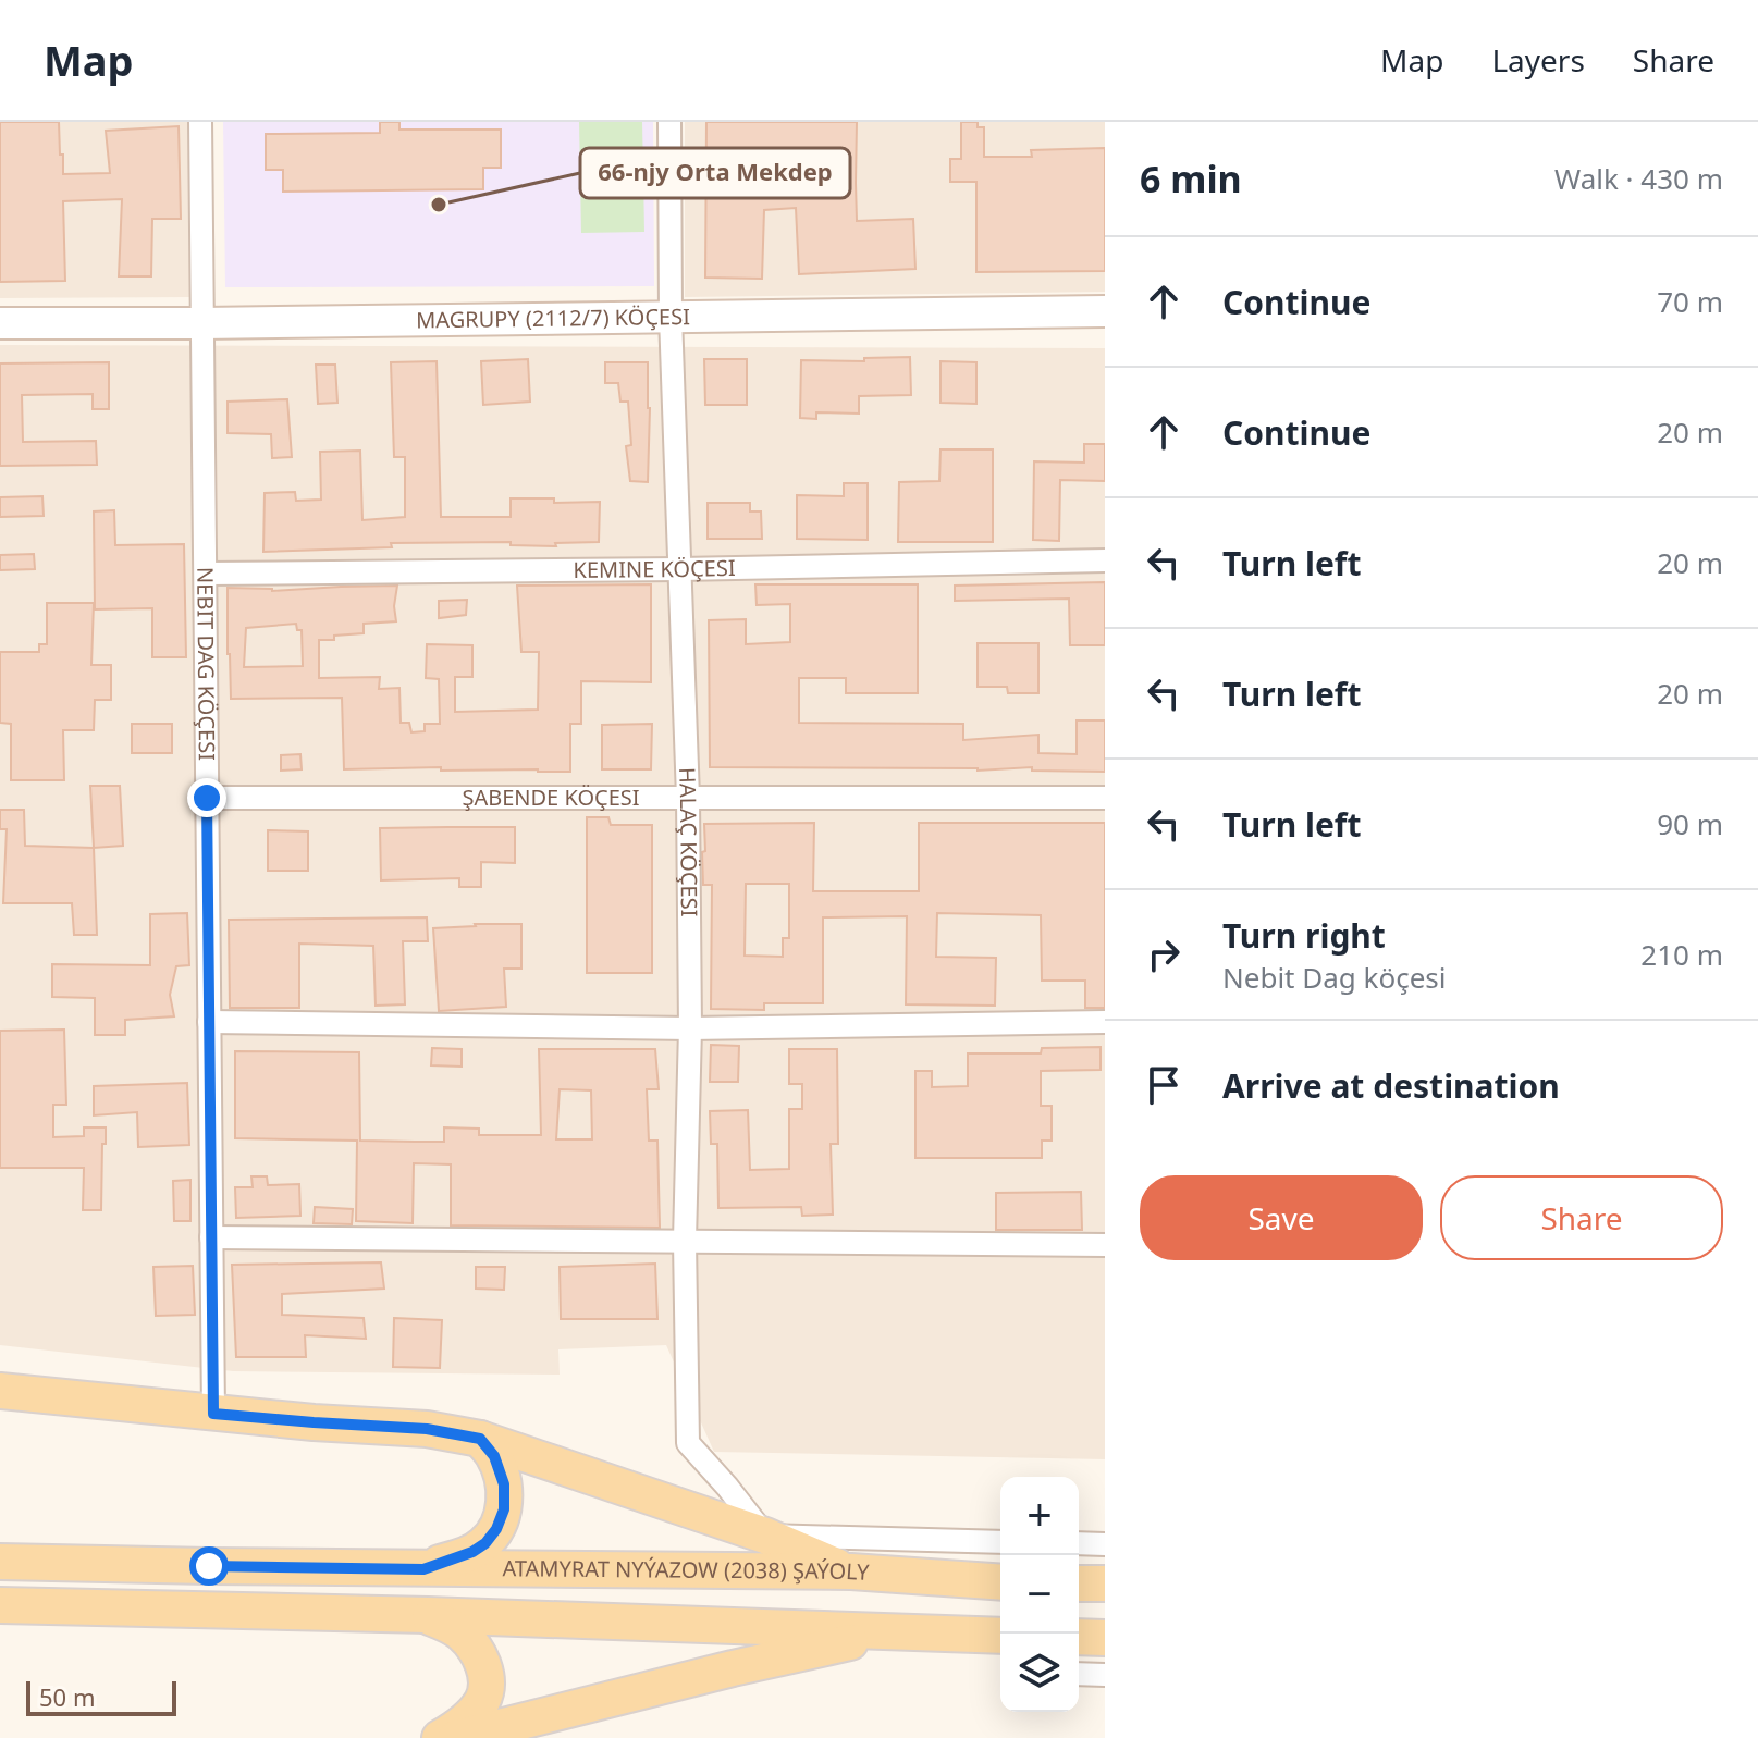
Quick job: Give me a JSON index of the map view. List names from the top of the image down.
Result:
{
  "streets": {
    "main road": ["ATAMYRAT NYÝAZOW (2038) ŞAÝOLY"],
    "street": [
      "MAGRUPY (2112/7) KÖÇESI",
      "KEMINE KÖÇESI",
      "NEBIT DAG KÖÇESI",
      "ŞABENDE KÖÇESI",
      "HALAÇ KÖÇESI"
    ]
  },
  "crossings": [
    ["MAGRUPY (2112/7) KÖÇESI", "NEBIT DAG KÖÇESI"],
    ["MAGRUPY (2112/7) KÖÇESI", "HALAÇ KÖÇESI"],
    ["KEMINE KÖÇESI", "NEBIT DAG KÖÇESI"],
    ["KEMINE KÖÇESI", "HALAÇ KÖÇESI"],
    ["NEBIT DAG KÖÇESI", "ŞABENDE KÖÇESI"],
    ["ŞABENDE KÖÇESI", "HALAÇ KÖÇESI"]
  ],
  "places": ["66-njy Orta Mekdep"],
  "scale_bar": "50 m",
  "page": {
    "header": "Map",
    "nav": ["Map", "Layers", "Share"],
    "heading": ["6 min", "Walk · 430 m"],
    "list": [
      ["Continue", "70 m"],
      ["Continue", "20 m"],
      ["Turn left", "20 m"],
      ["Turn left", "20 m"],
      ["Turn left", "90 m"],
      ["Turn right", "Nebit Dag köçesi", "210 m"],
      "Arrive at destination"
    ],
    "buttons": ["Save", "Share"],
    "map_buttons": ["+", "−"],
    "scale": "50 m"
  }
}
